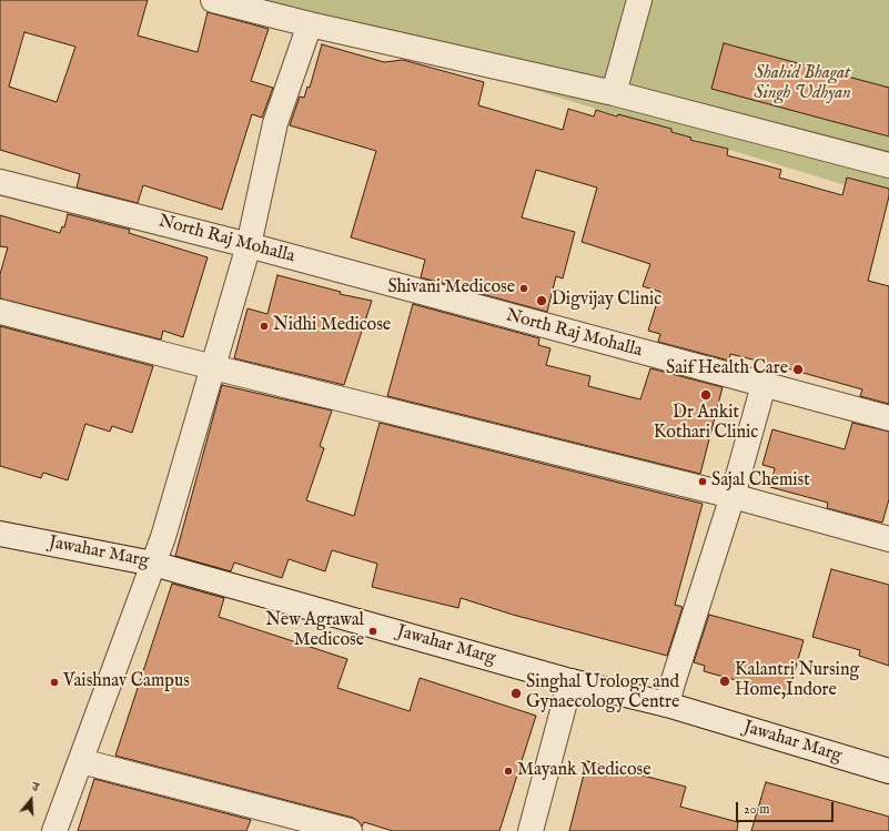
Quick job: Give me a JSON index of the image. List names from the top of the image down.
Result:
{
  "streets": {
    "street": ["North Raj Mohalla", "Jawahar Marg"]
  },
  "parks": ["Shahid Bhagat Singh Udhyan"],
  "places": [
    "Shivani Medicose",
    "Digvijay Clinic",
    "Nidhi Medicose",
    "Saif Health Care",
    "Dr Ankit Kothari Clinic",
    "Sajal Chemist",
    "New Agrawal Medicose",
    "Kalantri Nursing Home,Indore",
    "Vaishnav Campus",
    "Singhal Urology and Gynaecology Centre",
    "Mayank Medicose"
  ],
  "scale_bar": "20 m",
  "north": "top"
}
